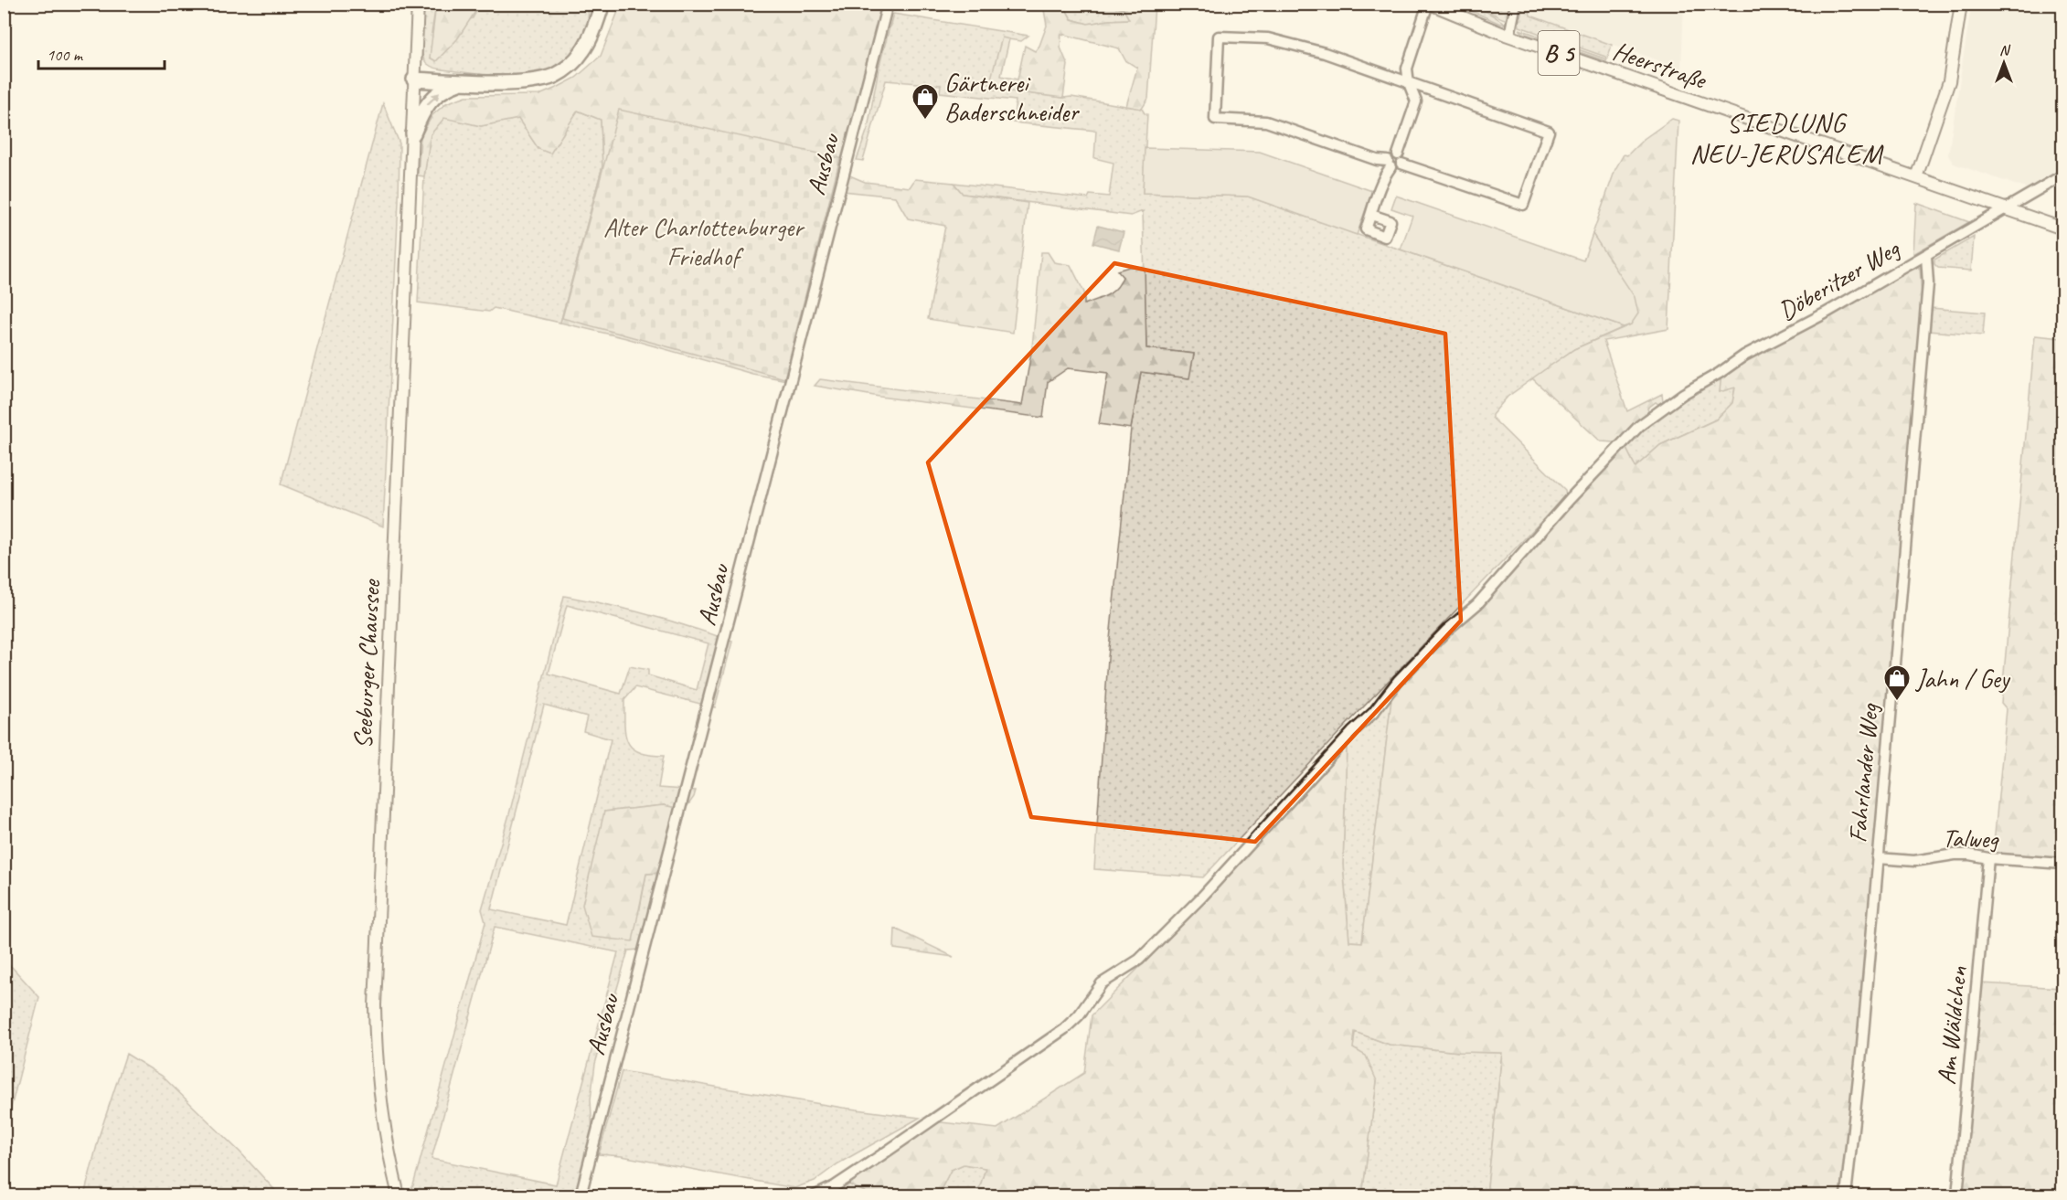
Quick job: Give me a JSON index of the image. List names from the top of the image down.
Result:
{
  "streets": {
    "main road": ["B 5", "Heerstraße", "Seeburger Chaussee"],
    "street": [
      "Ausbau",
      "Döberitzer Weg",
      "Fahrlander Weg",
      "Talweg",
      "Am Wäldchen"
    ]
  },
  "crossings": [
    ["Heerstraße", "Döberitzer Weg"],
    ["Döberitzer Weg", "Fahrlander Weg"],
    ["Fahrlander Weg", "Talweg"],
    ["Talweg", "Am Wäldchen"]
  ],
  "districts": ["SIEDLUNG NEU-JERUSALEM"],
  "parks": ["Alter Charlottenburger Friedhof"],
  "places": {
    "shop": ["Gärtnerei Baderschneider", "Jahn / Gey"]
  },
  "scale_bar": "100 m",
  "north": "top"
}
